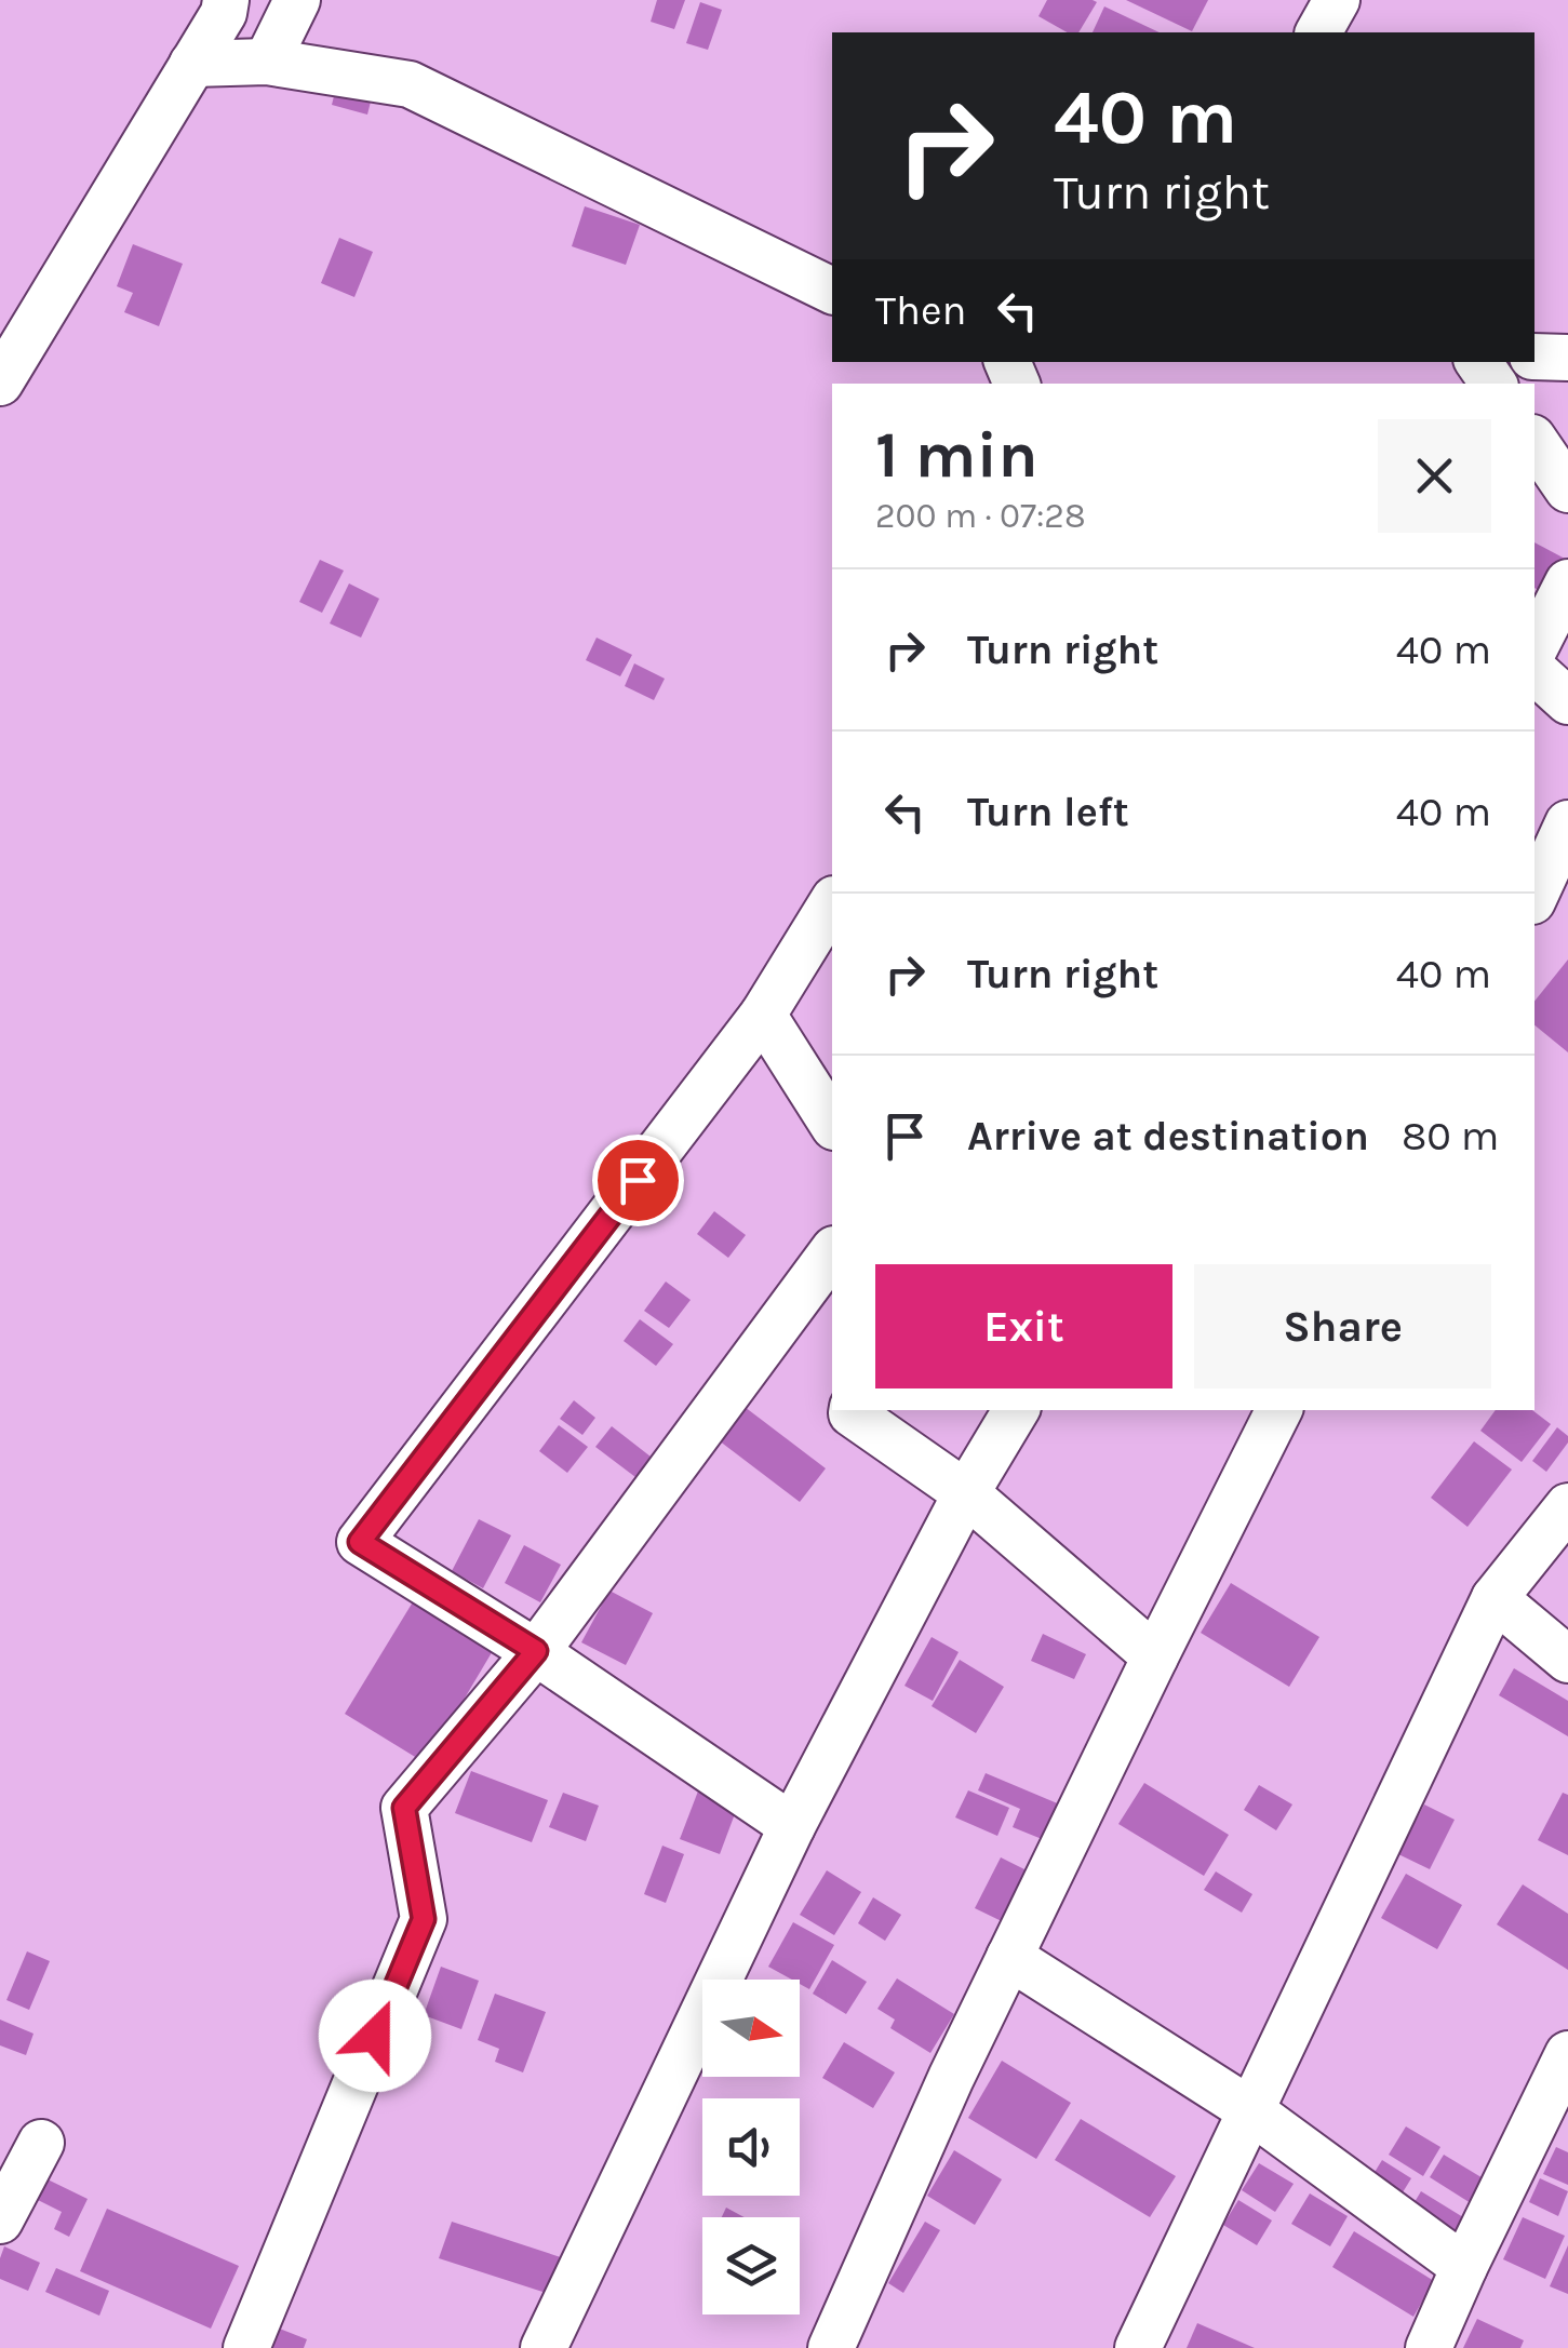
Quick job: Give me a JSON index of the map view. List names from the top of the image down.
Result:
{
  "north": "right",
  "page": {
    "turn": ["40 m", "Turn right"],
    "then": "Then",
    "heading": ["1 min", "200 m · 07:28"],
    "list": [
      {
        "name": "Turn right",
        "value": "40 m"
      },
      {
        "name": "Turn left",
        "value": "40 m"
      },
      {
        "name": "Turn right",
        "value": "40 m"
      },
      {
        "name": "Arrive at destination",
        "value": "80 m"
      }
    ],
    "buttons": ["Exit", "Share"]
  }
}
